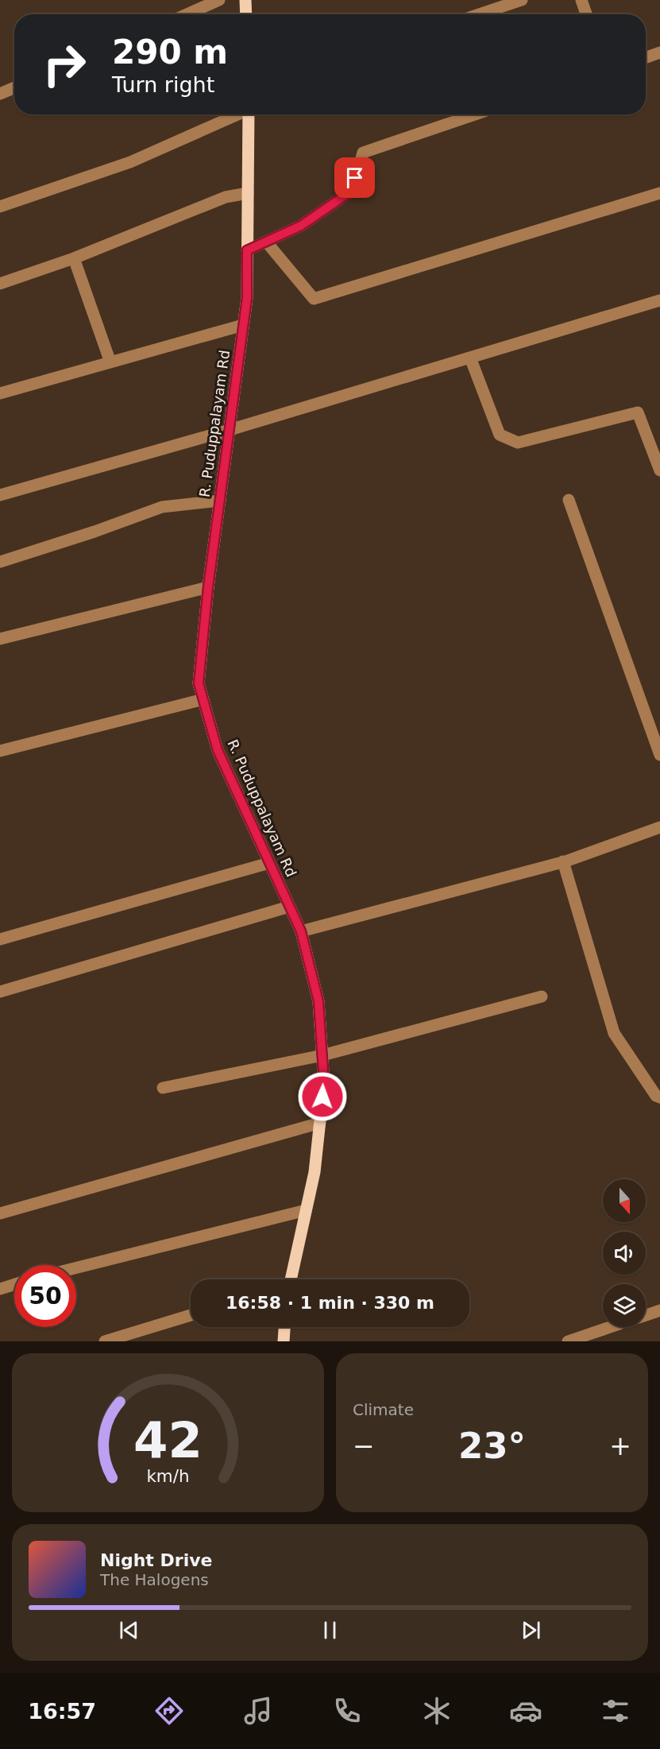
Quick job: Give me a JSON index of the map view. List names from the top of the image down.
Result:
{
  "streets": {
    "main road": ["R. Puduppalayam Rd"]
  },
  "north": "bottom",
  "page": {
    "turn": ["290 m", "Turn right"],
    "limit": "50",
    "trip": "16:58 · 1 min · 330 m",
    "tile": "Climate",
    "heat": ["−", "23°", "+"],
    "song": ["Night Drive", "The Halogens"],
    "tabs": "16:57",
    "gauge": ["42", "km/h"]
  }
}
